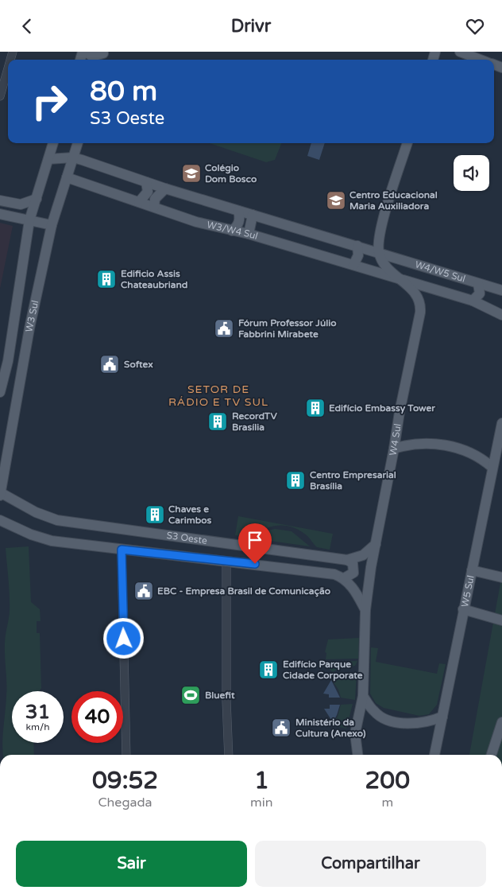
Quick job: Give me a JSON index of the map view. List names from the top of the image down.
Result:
{
  "streets": {
    "main road": [
      "W3/W4 Sul",
      "W4/W5 Sul",
      "W3 Sul",
      "W4 Sul",
      "S3 Oeste",
      "W5 Sul"
    ]
  },
  "crossings": [
    ["W3/W4 Sul", "W4/W5 Sul"],
    ["W3/W4 Sul", "W3 Sul"],
    ["W3/W4 Sul", "W4 Sul"],
    ["W4/W5 Sul", "W4 Sul"],
    ["W3 Sul", "S3 Oeste"],
    ["W4 Sul", "S3 Oeste"]
  ],
  "districts": ["SETOR DE RÁDIO E TV SUL"],
  "places": {
    "school or university": ["Colégio Dom Bosco", "Centro Educacional Maria Auxiliadora"],
    "building": [
      "Edificio Assis Chateaubriand",
      "Edifício Embassy Tower",
      "RecordTV Brasília",
      "Centro Empresarial Brasília",
      "Chaves e Carimbos",
      "Edifício Parque Cidade Corporate"
    ],
    "public building": [
      "Fórum Professor Júlio Fabbrini Mirabete",
      "Softex",
      "EBC - Empresa Brasil de Comunicação",
      "Ministério da Cultura (Anexo)"
    ],
    "sports": ["Bluefit"]
  },
  "page": {
    "header": "Drivr",
    "turn": ["80 m", "S3 Oeste"],
    "speed": "31 km/h",
    "limit": "40",
    "eta": [
      "09:52",
      "Chegada",
      "1",
      "min",
      "200",
      "m"
    ],
    "buttons": ["Sair", "Compartilhar"]
  }
}
